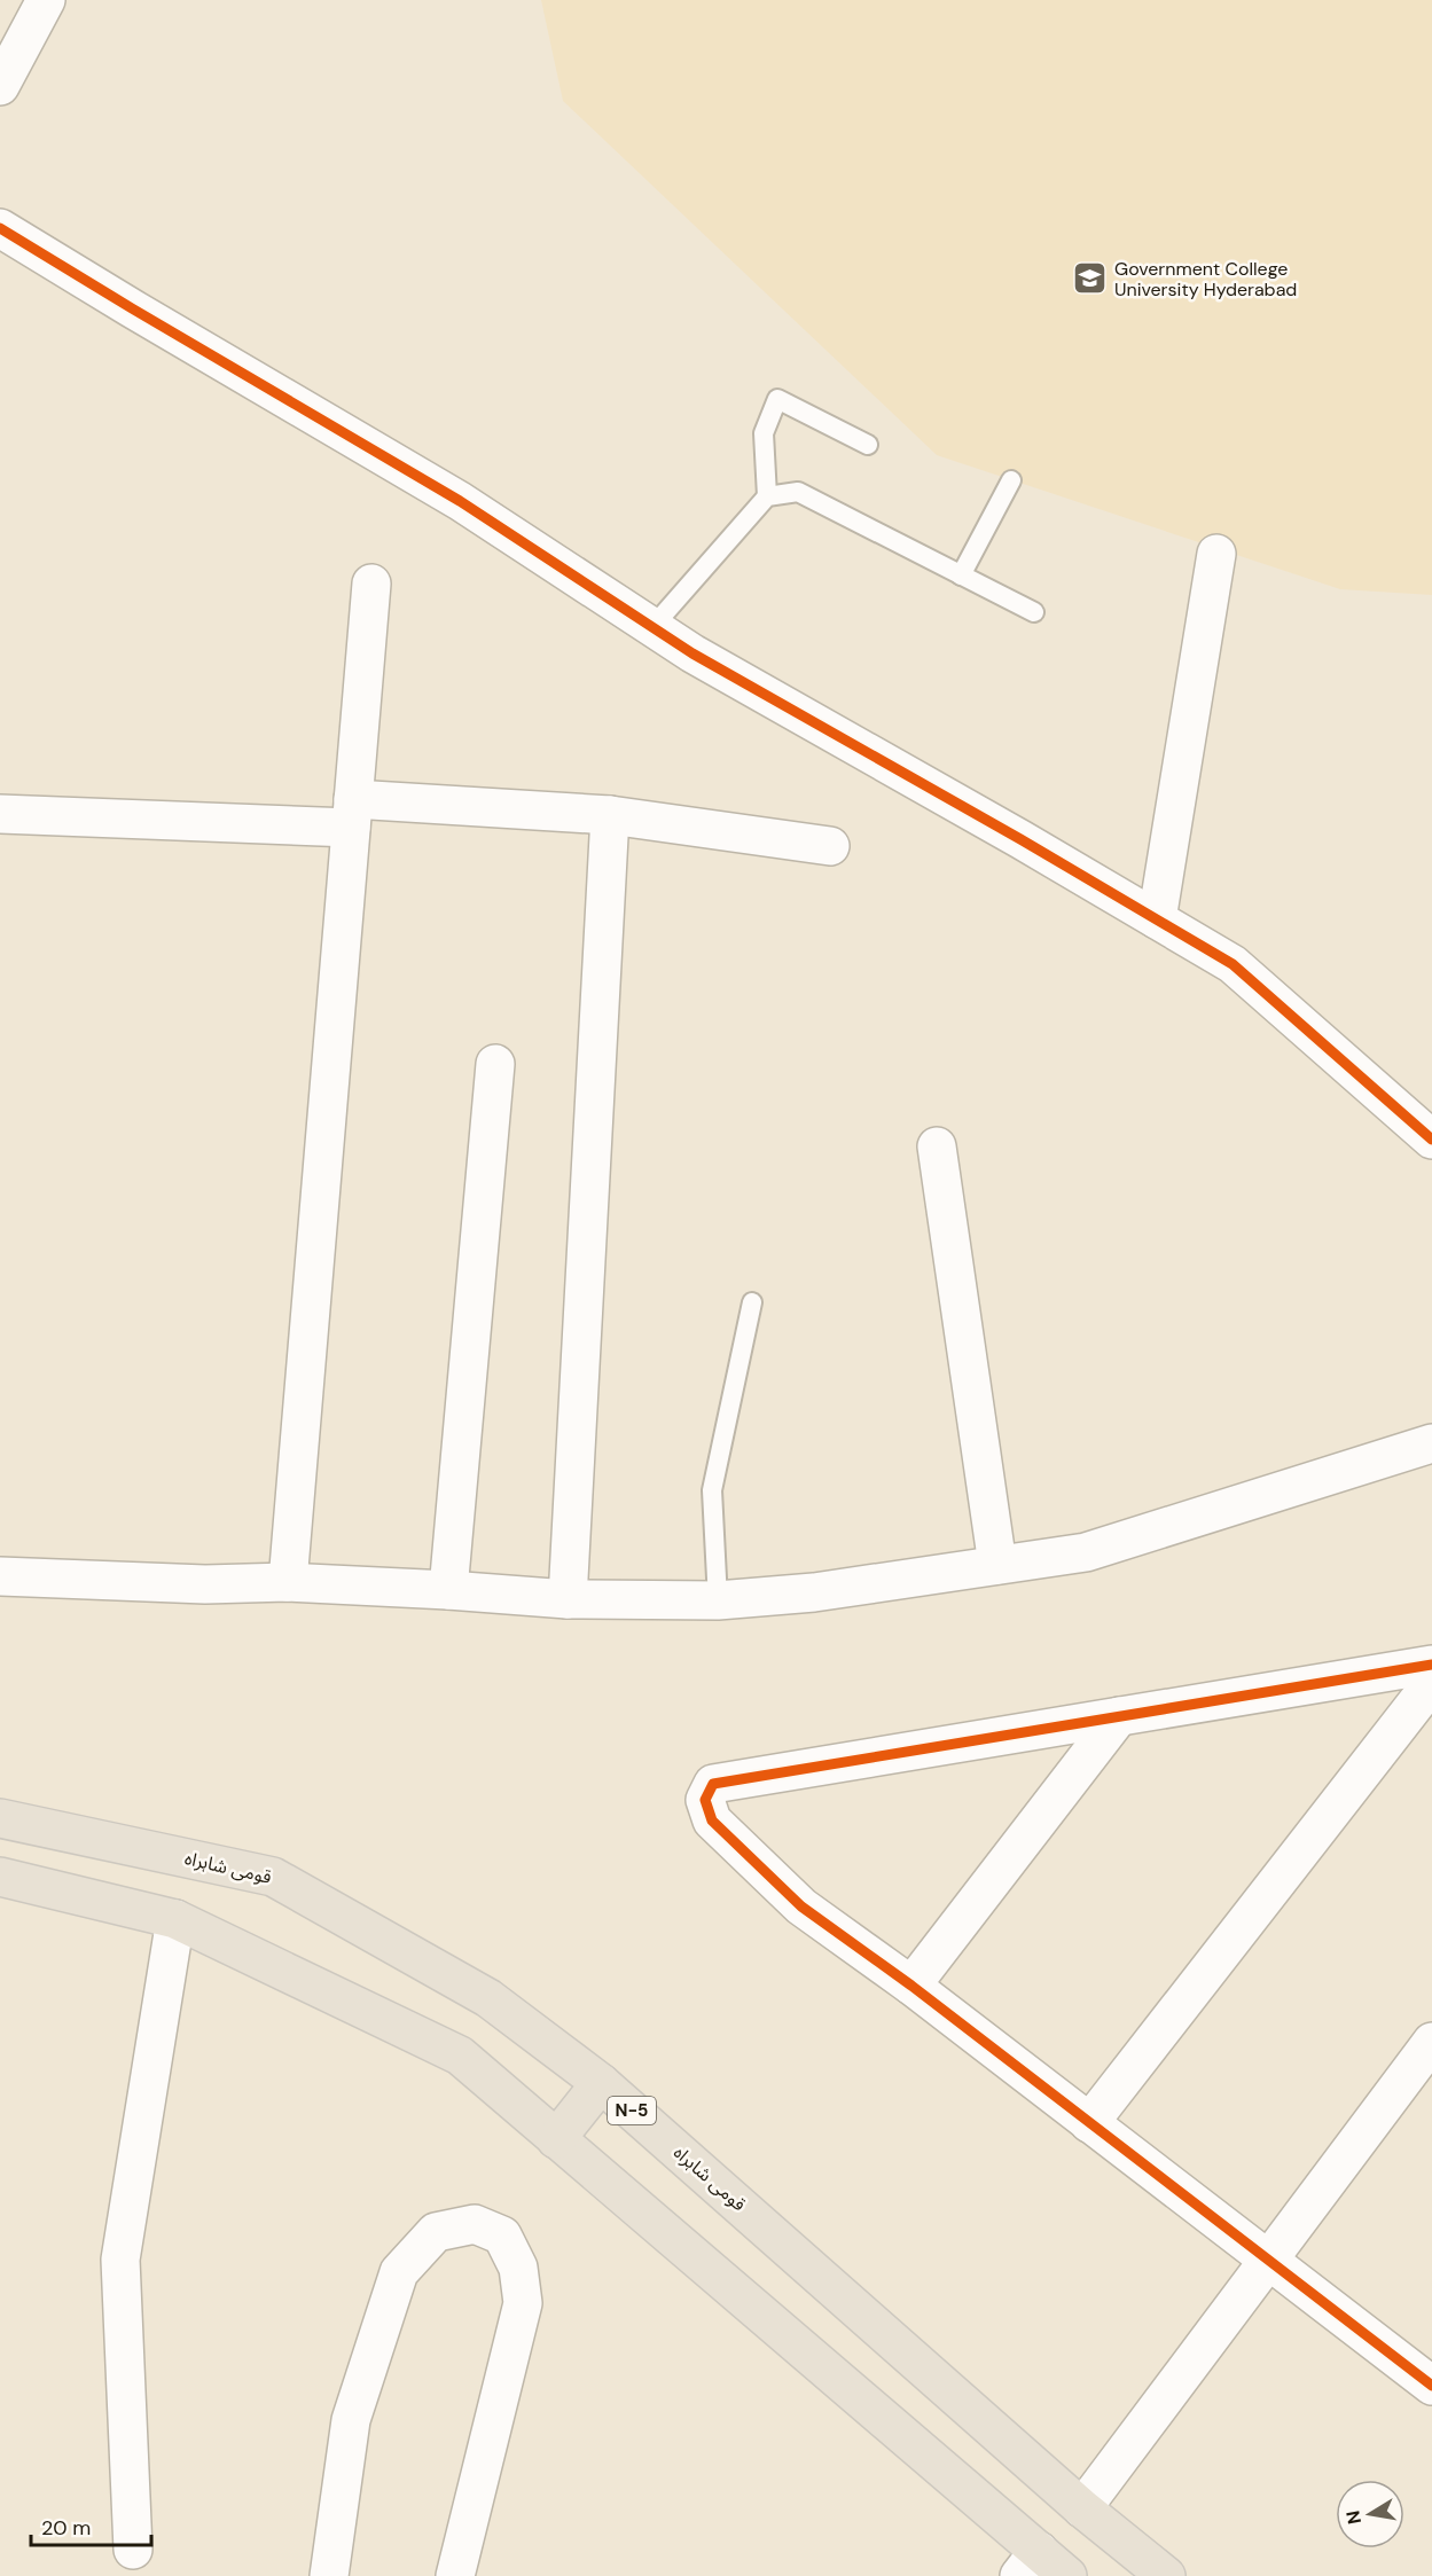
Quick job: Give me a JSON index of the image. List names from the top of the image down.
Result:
{
  "streets": {
    "highway": ["قومی شاہراہ", "N-5"]
  },
  "places": {
    "school or university": ["Government College University Hyderabad"]
  },
  "scale_bar": "20 m",
  "north": "left"
}
